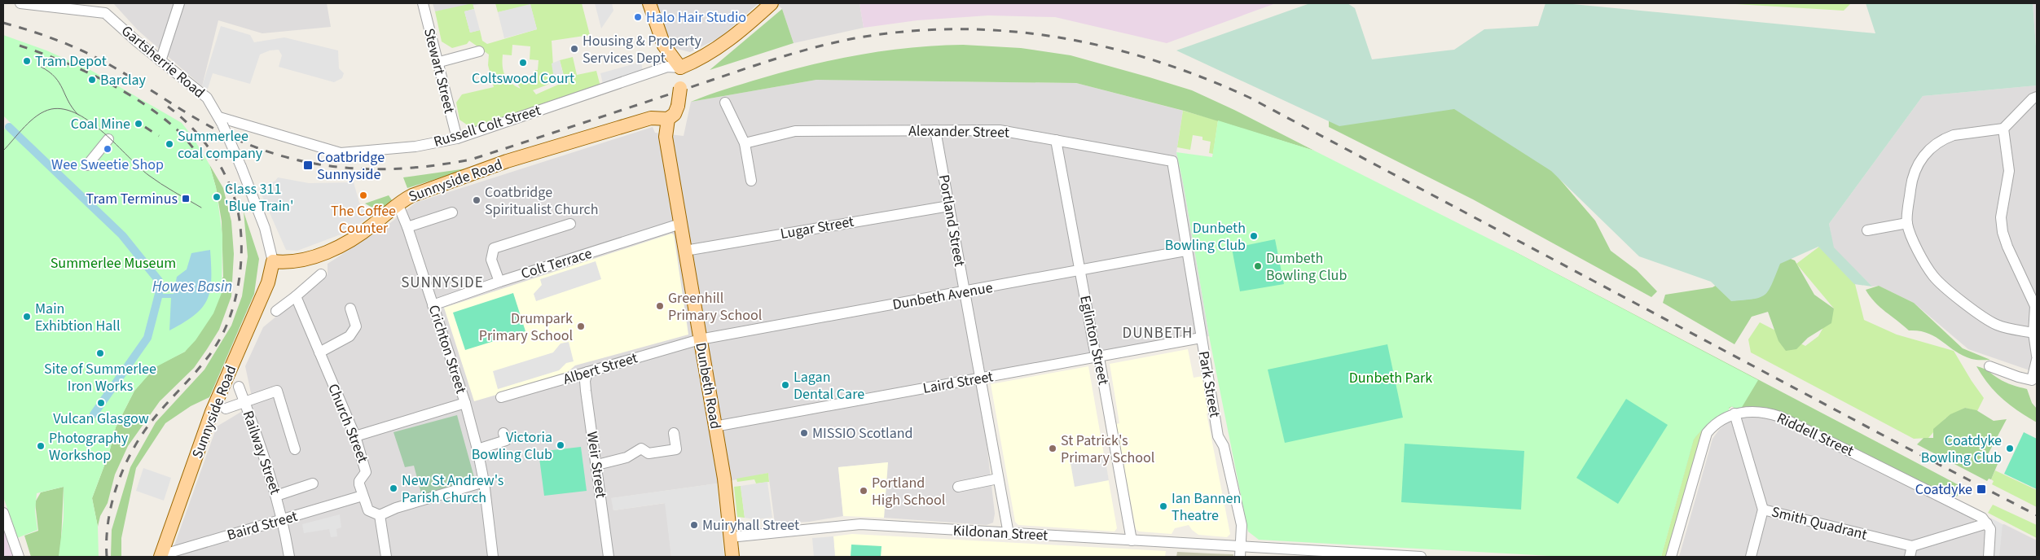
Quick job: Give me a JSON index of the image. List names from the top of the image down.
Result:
{
  "streets": {
    "main road": ["Sunnyside Road", "Dunbeth Road"],
    "street": [
      "Gartsherrie Road",
      "Stewart Street",
      "Russell Colt Street",
      "Alexander Street",
      "Portland Street",
      "Lugar Street",
      "Colt Terrace",
      "Dunbeth Avenue",
      "Eglinton Street",
      "Crichton Street",
      "Albert Street",
      "Laird Street",
      "Park Street",
      "Church Street",
      "Riddell Street",
      "Railway Street",
      "Weir Street",
      "Smith Quadrant",
      "Baird Street",
      "Kildonan Street"
    ]
  },
  "crossings": [
    ["Gartsherrie Road", "Russell Colt Street"],
    ["Gartsherrie Road", "Sunnyside Road"],
    ["Stewart Street", "Russell Colt Street"],
    ["Alexander Street", "Portland Street"],
    ["Alexander Street", "Eglinton Street"],
    ["Alexander Street", "Park Street"],
    ["Sunnyside Road", "Crichton Street"],
    ["Sunnyside Road", "Dunbeth Road"],
    ["Sunnyside Road", "Baird Street"],
    ["Portland Street", "Lugar Street"],
    ["Portland Street", "Dunbeth Avenue"],
    ["Portland Street", "Laird Street"],
    ["Portland Street", "Kildonan Street"],
    ["Lugar Street", "Dunbeth Road"],
    ["Colt Terrace", "Crichton Street"],
    ["Colt Terrace", "Dunbeth Road"],
    ["Dunbeth Avenue", "Eglinton Street"],
    ["Dunbeth Avenue", "Albert Street"],
    ["Dunbeth Avenue", "Park Street"],
    ["Dunbeth Avenue", "Dunbeth Road"],
    ["Eglinton Street", "Laird Street"],
    ["Eglinton Street", "Kildonan Street"],
    ["Albert Street", "Dunbeth Road"],
    ["Albert Street", "Weir Street"],
    ["Laird Street", "Park Street"],
    ["Laird Street", "Dunbeth Road"],
    ["Park Street", "Kildonan Street"],
    ["Dunbeth Road", "Kildonan Street"],
    ["Church Street", "Baird Street"],
    ["Railway Street", "Baird Street"]
  ],
  "districts": ["SUNNYSIDE", "DUNBETH"],
  "water": ["Howes Basin"],
  "parks": ["Summerlee Museum", "Dunbeth Park"],
  "places": {
    "other": [
      "Halo Hair Studio",
      "Housing & Property Services Dept",
      "Tram Depot",
      "Coltswood Court",
      "Barclay",
      "Coal Mine",
      "Summerlee coal company",
      "Wee Sweetie Shop",
      "The Coffee Counter",
      "Class 311 'Blue Train'",
      "Coatbridge Spiritualist Church",
      "Dunbeth Bowling Club",
      "Dumbeth Bowling Club",
      "Greenhill Primary School",
      "Main Exhibtion Hall",
      "Drumpark Primary School",
      "Site of Summerlee Iron Works",
      "Lagan Dental Care",
      "Vulcan Glasgow",
      "MISSIO Scotland",
      "Victoria Bowling Club",
      "Photography Workshop",
      "St Patrick's Primary School",
      "Coatdyke Bowling Club",
      "New St Andrew's Parish Church",
      "Portland High School",
      "Ian Bannen Theatre",
      "Muiryhall Street"
    ],
    "transit": ["Coatbridge Sunnyside", "Tram Terminus", "Coatdyke"]
  }
}
